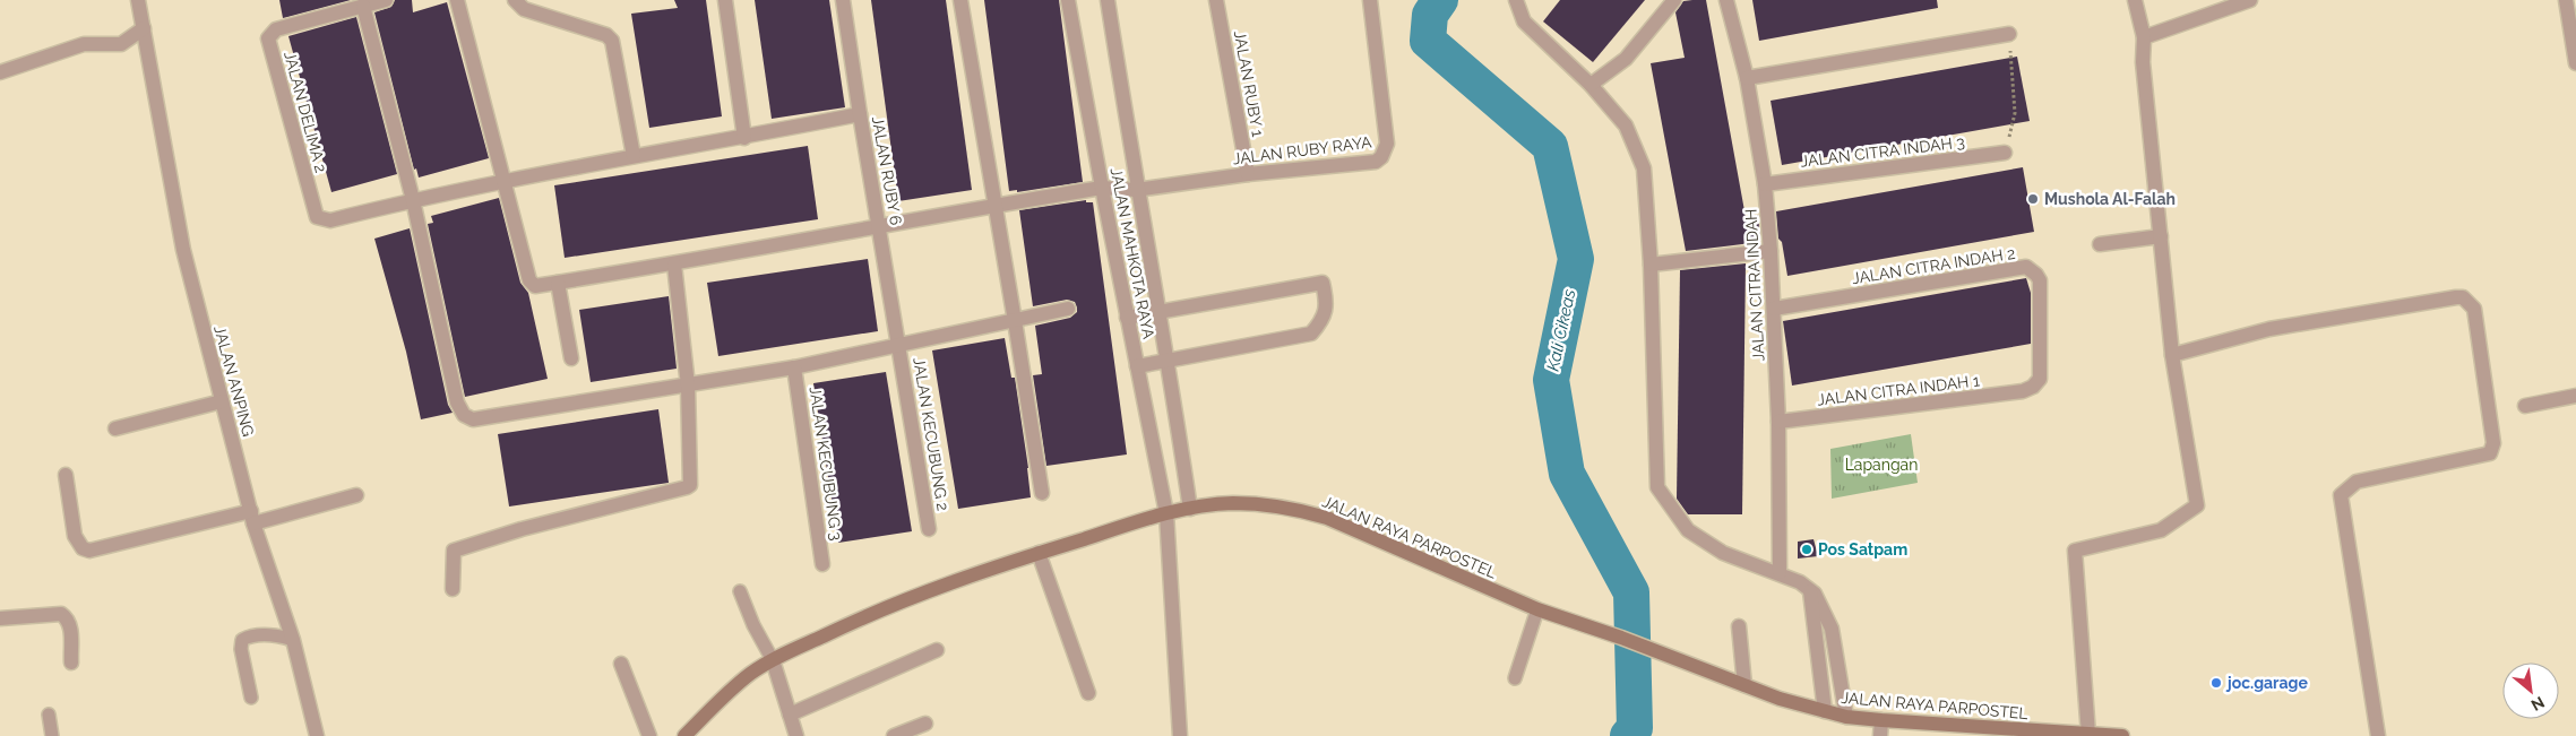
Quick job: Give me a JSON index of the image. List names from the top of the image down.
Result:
{
  "streets": {
    "main road": ["JALAN RAYA PARPOSTEL"],
    "street": [
      "JALAN RUBY 1",
      "JALAN DELIMA 2",
      "JALAN RUBY RAYA",
      "JALAN CITRA INDAH 3",
      "JALAN RUBY 6",
      "JALAN MAHKOTA RAYA",
      "JALAN CITRA INDAH 2",
      "JALAN CITRA INDAH",
      "JALAN ANPING",
      "JALAN CITRA INDAH 1",
      "JALAN KECUBUNG 2",
      "JALAN KECUBUNG 3"
    ]
  },
  "crossings": [
    ["JALAN RUBY 1", "JALAN RUBY RAYA"],
    ["JALAN RUBY RAYA", "JALAN RUBY 6"],
    ["JALAN RUBY RAYA", "JALAN MAHKOTA RAYA"],
    ["JALAN CITRA INDAH 3", "JALAN CITRA INDAH"],
    ["JALAN RUBY 6", "JALAN KECUBUNG 2"],
    ["JALAN MAHKOTA RAYA", "JALAN RAYA PARPOSTEL"],
    ["JALAN CITRA INDAH 2", "JALAN CITRA INDAH"],
    ["JALAN CITRA INDAH 2", "JALAN CITRA INDAH 1"],
    ["JALAN CITRA INDAH", "JALAN CITRA INDAH 1"]
  ],
  "water": ["Kali Cikeas"],
  "parks": ["Lapangan"],
  "places": ["Mushola Al-Falah", "Pos Satpam", "joc.garage"],
  "north": "bottom right"
}
